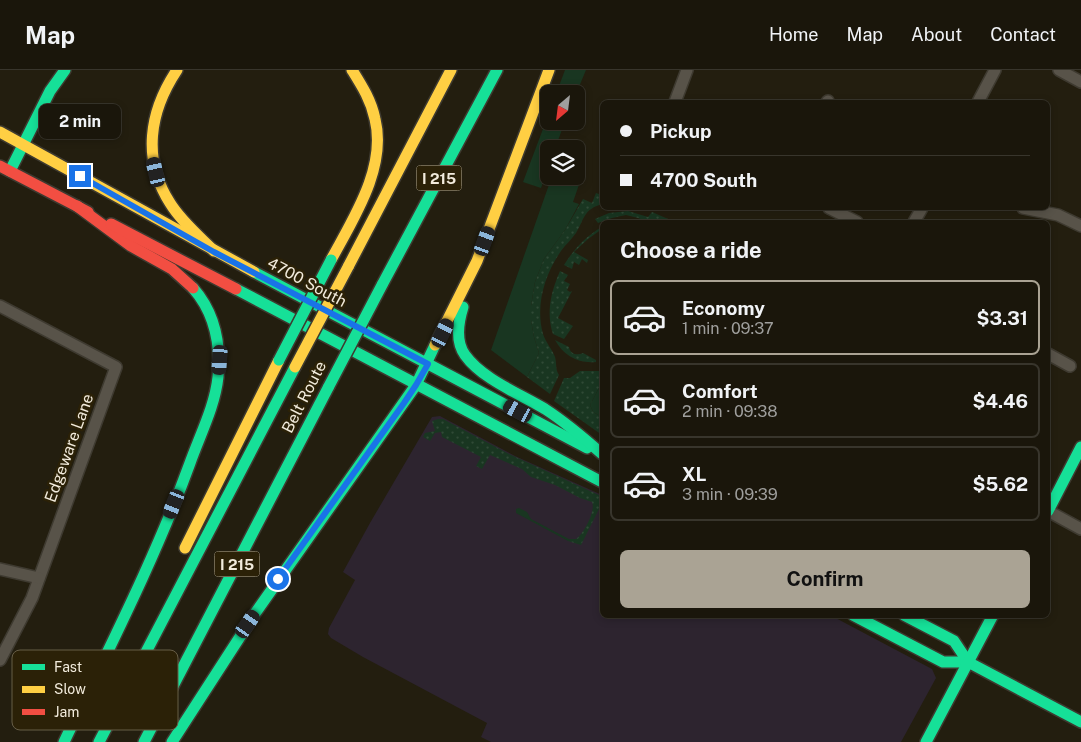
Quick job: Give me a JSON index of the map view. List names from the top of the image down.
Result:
{
  "streets": {
    "main road": ["I 215", "4700 South", "Belt Route"],
    "street": ["Edgeware Lane"]
  },
  "legend": ["Fast", "Slow", "Jam"],
  "north": "bottom left",
  "page": {
    "header": "Map",
    "nav": [
      "Home",
      "Map",
      "About",
      "Contact"
    ],
    "banner": ["Pickup", "4700 South"],
    "bubble": "2 min",
    "heading": "Choose a ride",
    "list": [
      {
        "name": "Economy",
        "note": "1 min · 09:37",
        "value": "$3.31"
      },
      {
        "name": "Comfort",
        "note": "2 min · 09:38",
        "value": "$4.46"
      },
      {
        "name": "XL",
        "note": "3 min · 09:39",
        "value": "$5.62"
      }
    ],
    "buttons": "Confirm"
  }
}
